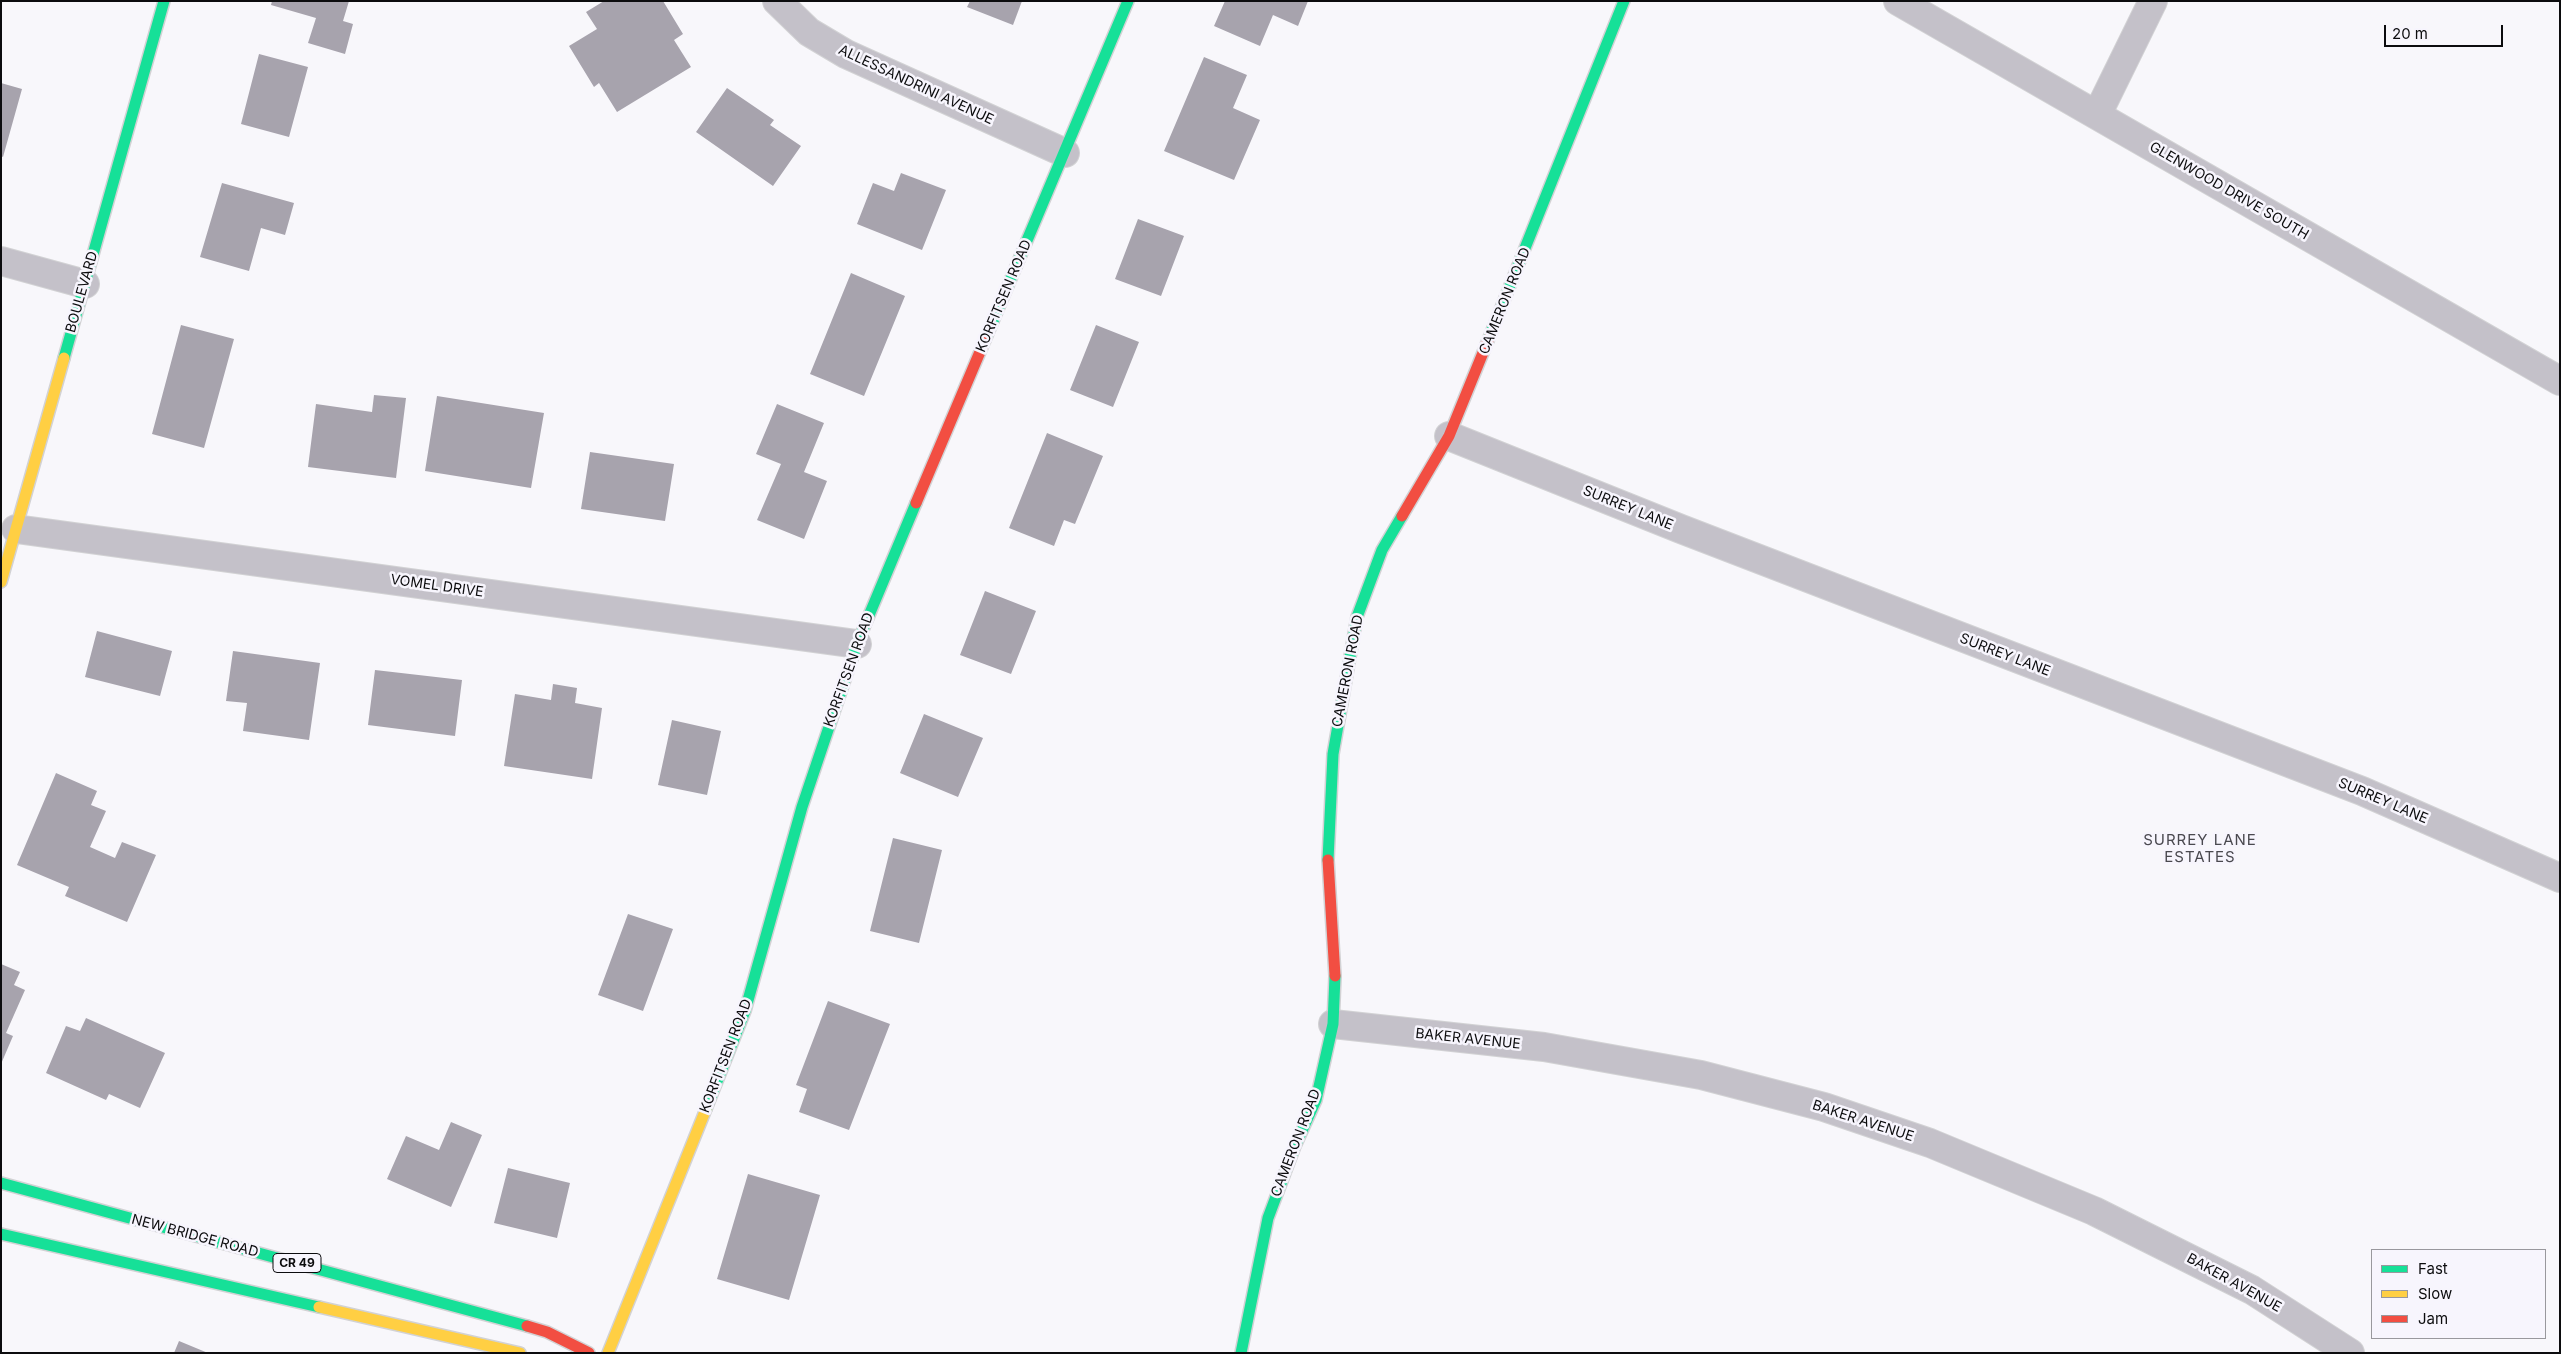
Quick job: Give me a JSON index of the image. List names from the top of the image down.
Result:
{
  "streets": {
    "street": [
      "ALLESSANDRINI AVENUE",
      "GLENWOOD DRIVE SOUTH",
      "BOULEVARD",
      "KORFITSEN ROAD",
      "CAMERON ROAD",
      "SURREY LANE",
      "VOMEL DRIVE",
      "BAKER AVENUE",
      "NEW BRIDGE ROAD",
      "CR 49"
    ]
  },
  "crossings": [
    ["ALLESSANDRINI AVENUE", "KORFITSEN ROAD"],
    ["BOULEVARD", "VOMEL DRIVE"],
    ["KORFITSEN ROAD", "VOMEL DRIVE"],
    ["CAMERON ROAD", "SURREY LANE"],
    ["CAMERON ROAD", "BAKER AVENUE"]
  ],
  "districts": ["SURREY LANE ESTATES"],
  "legend": ["Fast", "Slow", "Jam"],
  "scale_bar": "20 m"
}
